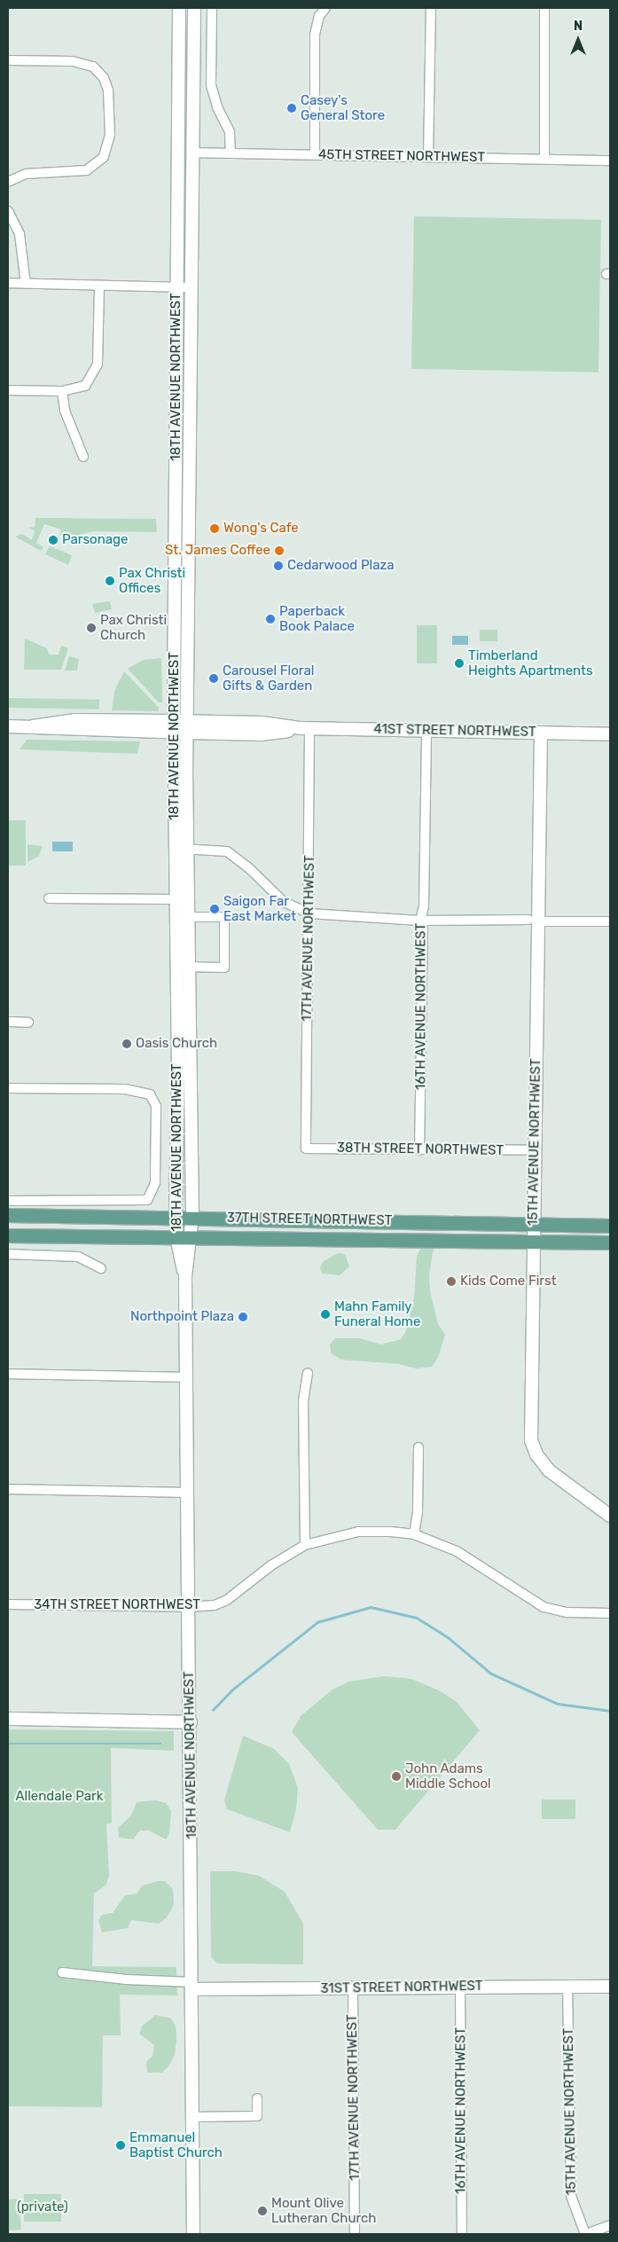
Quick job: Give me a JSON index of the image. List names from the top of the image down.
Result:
{
  "streets": {
    "main road": [
      "18TH AVENUE NORTHWEST",
      "41ST STREET NORTHWEST",
      "15TH AVENUE NORTHWEST",
      "37TH STREET NORTHWEST",
      "31ST STREET NORTHWEST"
    ],
    "street": [
      "45TH STREET NORTHWEST",
      "17TH AVENUE NORTHWEST",
      "16TH AVENUE NORTHWEST",
      "38TH STREET NORTHWEST",
      "34TH STREET NORTHWEST"
    ]
  },
  "crossings": [
    ["45TH STREET NORTHWEST", "18TH AVENUE NORTHWEST"],
    ["18TH AVENUE NORTHWEST", "41ST STREET NORTHWEST"],
    ["18TH AVENUE NORTHWEST", "37TH STREET NORTHWEST"],
    ["18TH AVENUE NORTHWEST", "34TH STREET NORTHWEST"],
    ["18TH AVENUE NORTHWEST", "31ST STREET NORTHWEST"],
    ["41ST STREET NORTHWEST", "17TH AVENUE NORTHWEST"],
    ["41ST STREET NORTHWEST", "16TH AVENUE NORTHWEST"],
    ["41ST STREET NORTHWEST", "15TH AVENUE NORTHWEST"],
    ["17TH AVENUE NORTHWEST", "38TH STREET NORTHWEST"],
    ["17TH AVENUE NORTHWEST", "31ST STREET NORTHWEST"],
    ["16TH AVENUE NORTHWEST", "38TH STREET NORTHWEST"],
    ["16TH AVENUE NORTHWEST", "31ST STREET NORTHWEST"],
    ["15TH AVENUE NORTHWEST", "38TH STREET NORTHWEST"],
    ["15TH AVENUE NORTHWEST", "37TH STREET NORTHWEST"],
    ["15TH AVENUE NORTHWEST", "31ST STREET NORTHWEST"]
  ],
  "parks": ["Allendale Park", "(private)"],
  "places": [
    "Casey's General Store",
    "Wong's Cafe",
    "Parsonage",
    "St. James Coffee",
    "Cedarwood Plaza",
    "Pax Christi Offices",
    "Paperback Book Palace",
    "Pax Christi Church",
    "Timberland Heights Apartments",
    "Carousel Floral Gifts & Garden",
    "Saigon Far East Market",
    "Oasis Church",
    "Kids Come First",
    "Mahn Family Funeral Home",
    "Northpoint Plaza",
    "John Adams Middle School",
    "Emmanuel Baptist Church",
    "Mount Olive Lutheran Church"
  ],
  "north": "top"
}
